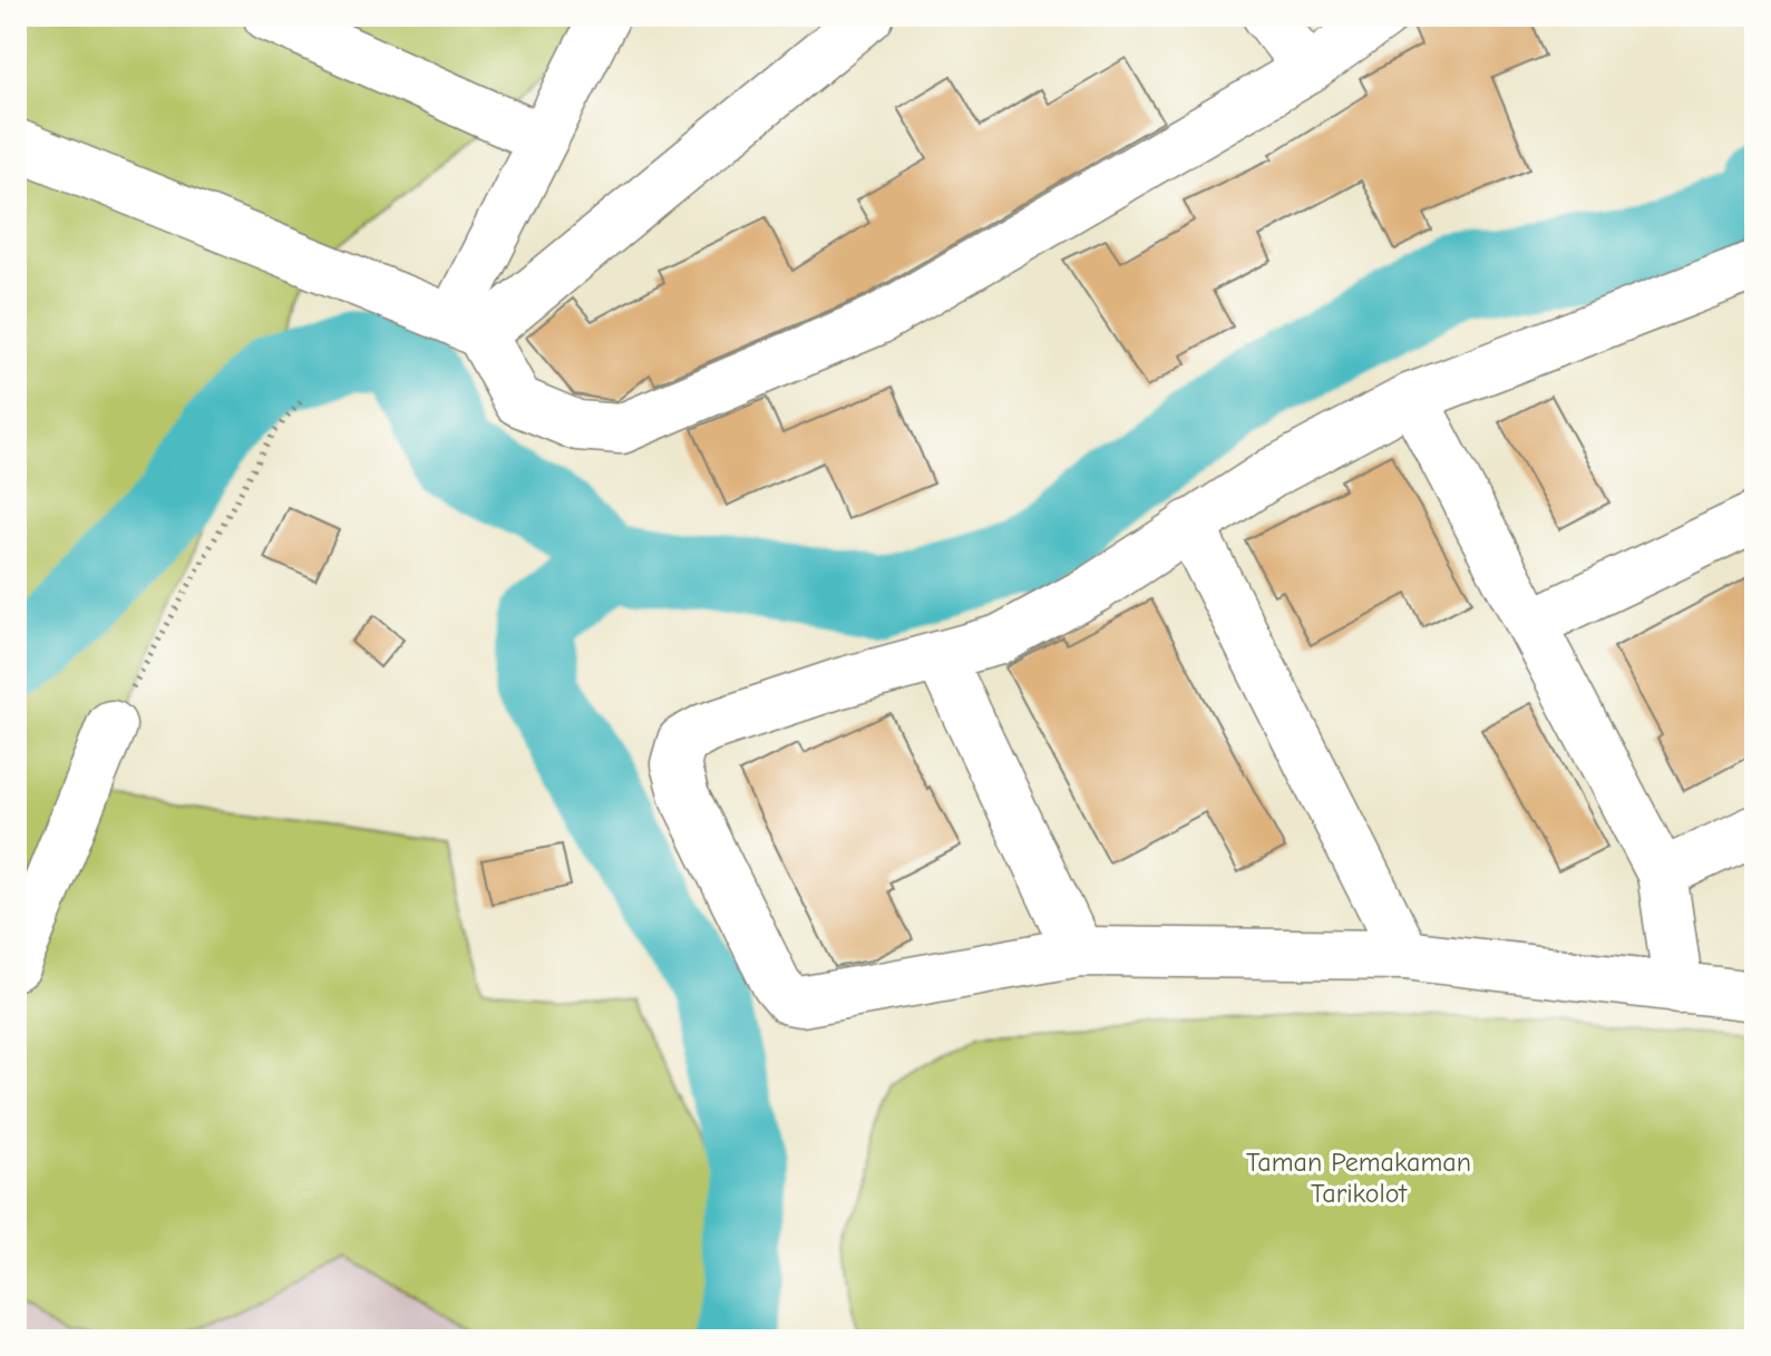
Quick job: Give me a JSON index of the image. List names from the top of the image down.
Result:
{
  "parks": ["Taman Pemakaman Tarikolot"]
}
